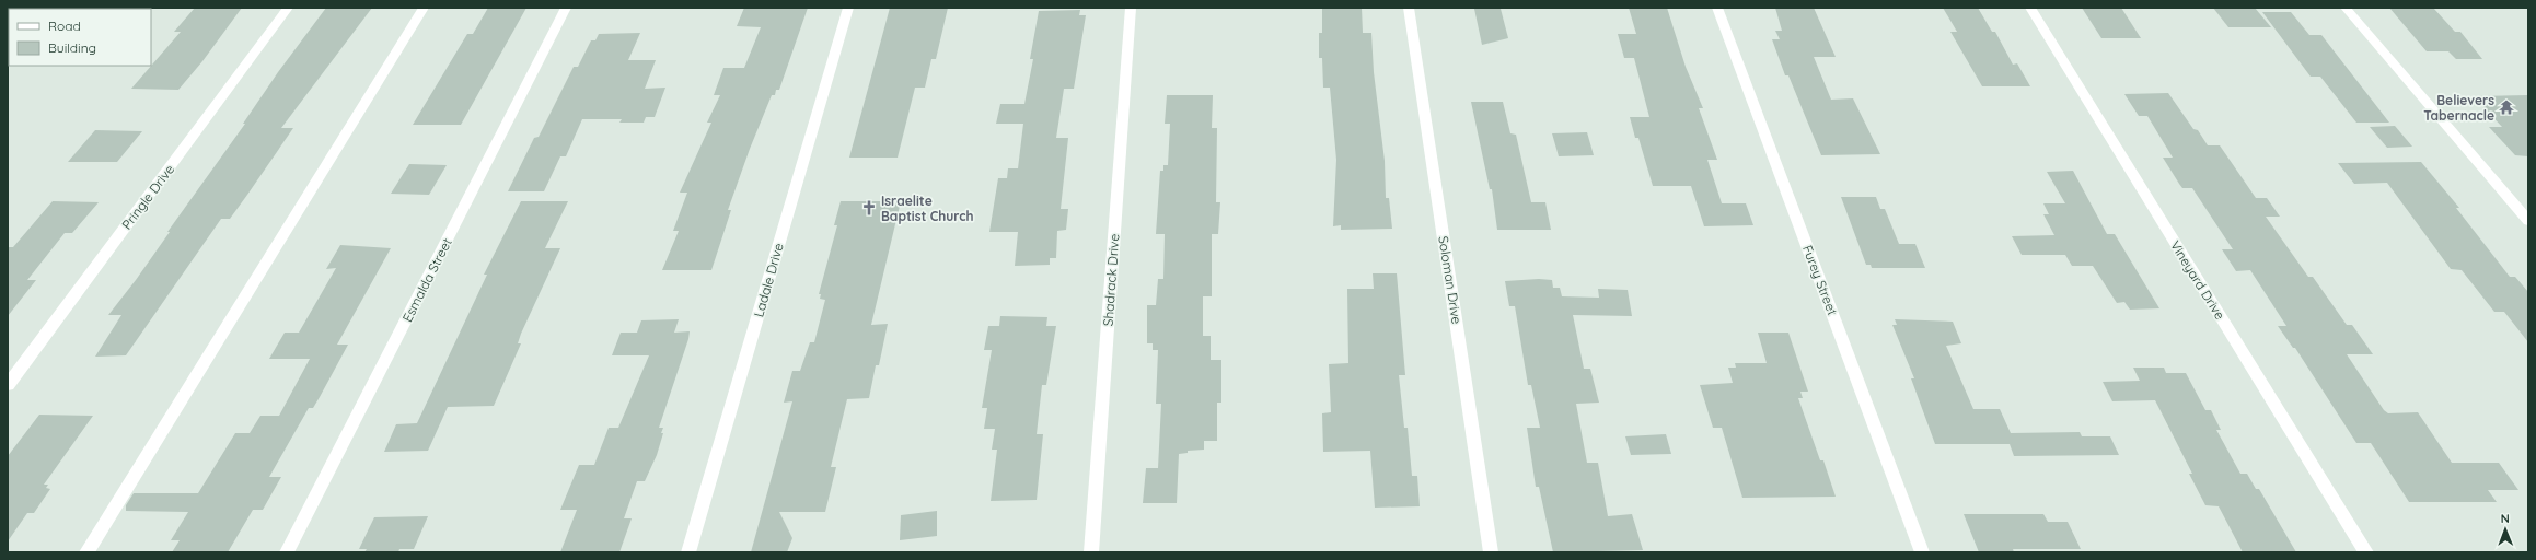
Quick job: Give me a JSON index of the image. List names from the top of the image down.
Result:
{
  "streets": {
    "street": [
      "Pringle Drive",
      "Esmalda Street",
      "Ladale Drive",
      "Shadrack Drive",
      "Soloman Drive",
      "Furey Street",
      "Vineyard Drive"
    ]
  },
  "places": {
    "temple": ["Believers Tabernacle"],
    "church": ["Israelite Baptist Church"]
  },
  "legend": ["Road", "Building"],
  "north": "top"
}
